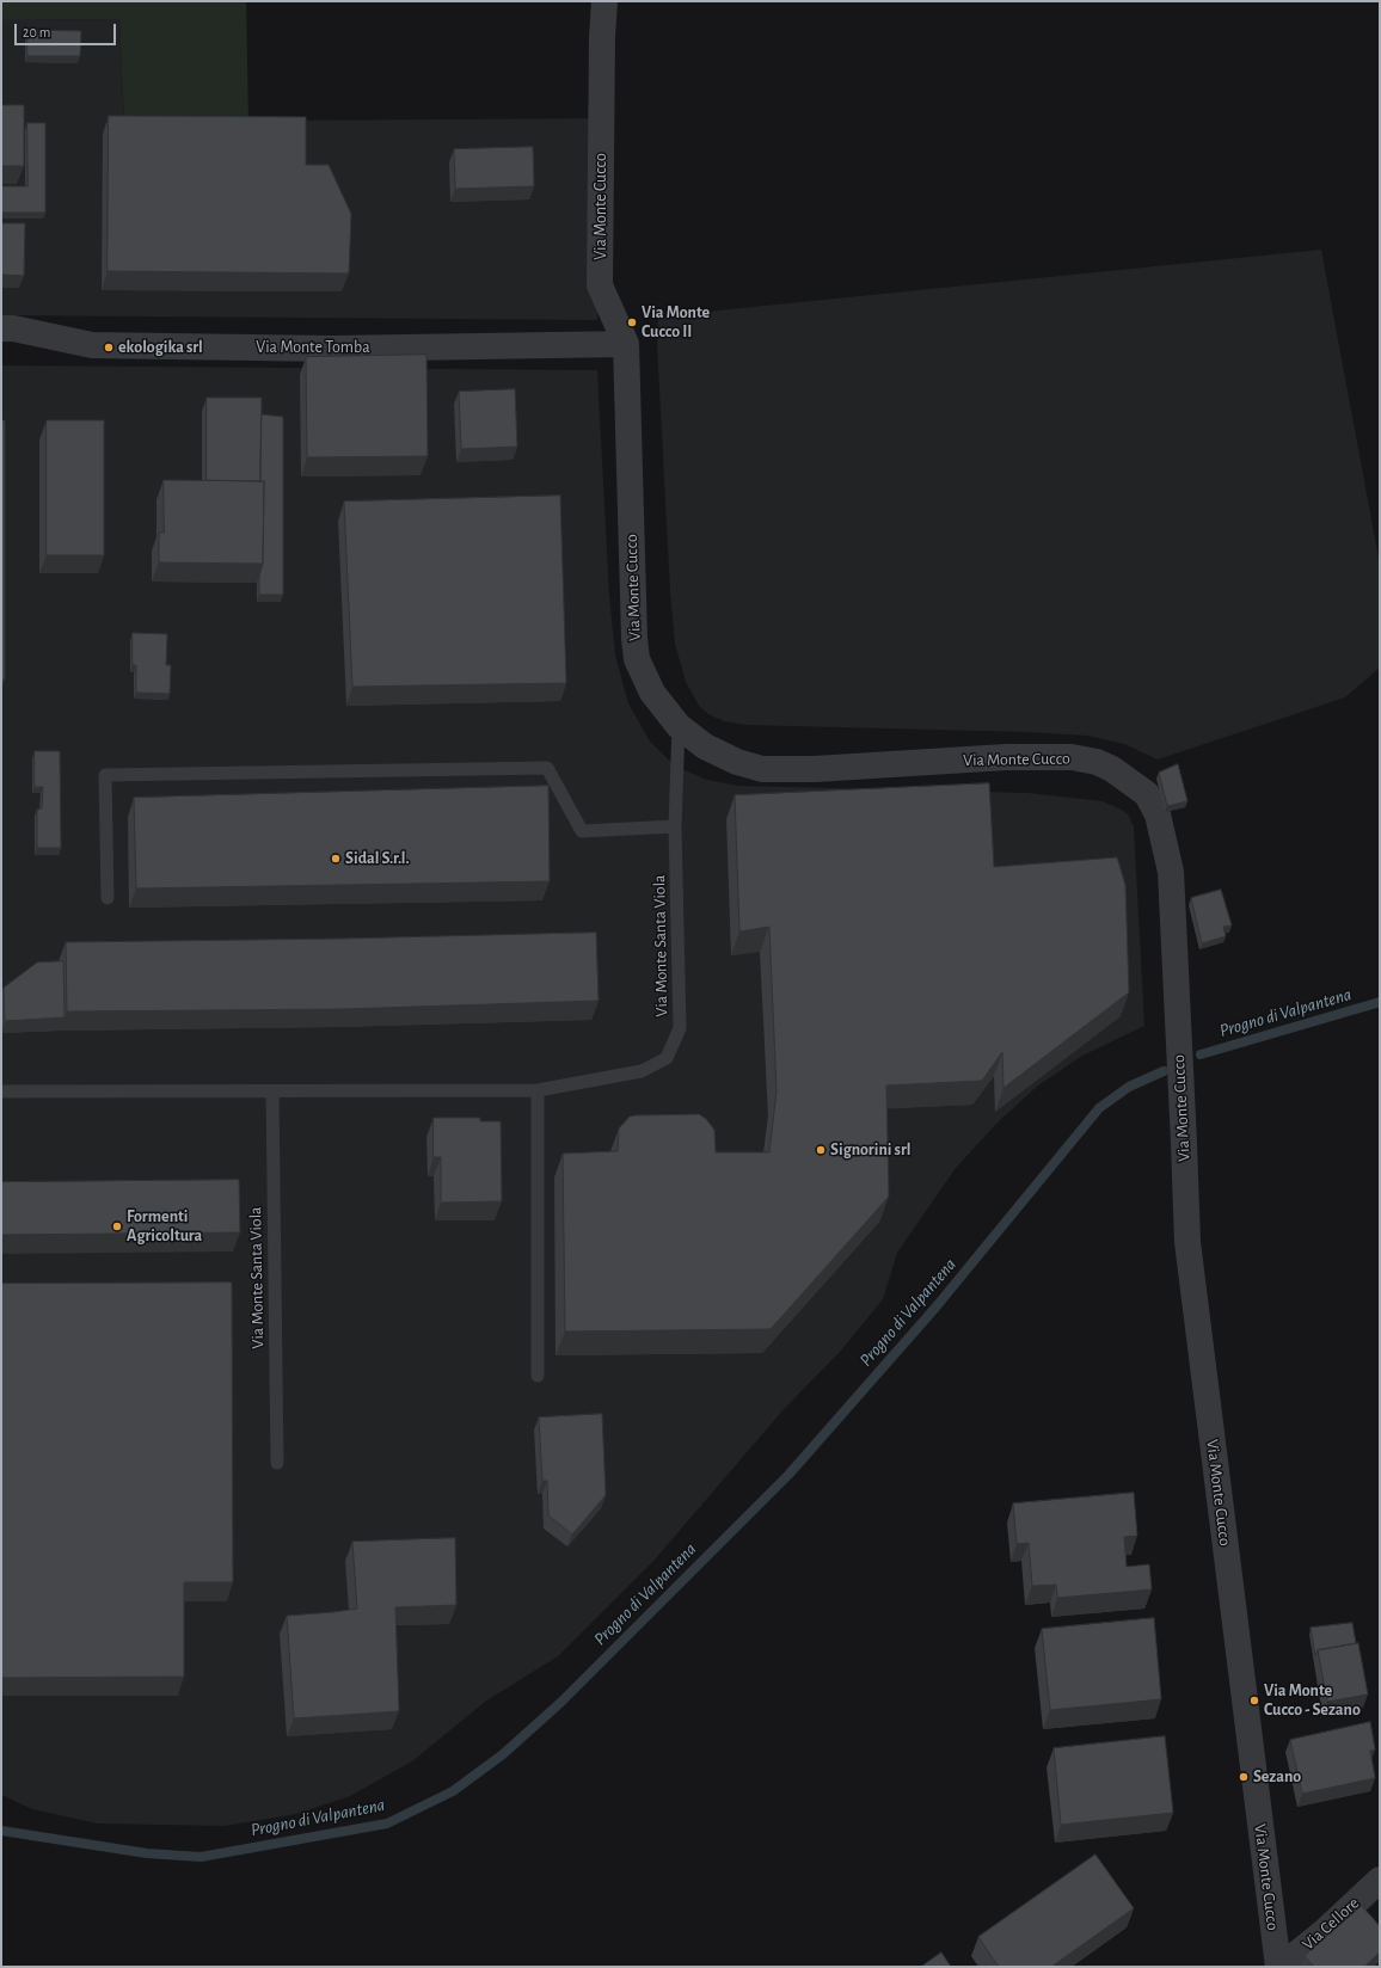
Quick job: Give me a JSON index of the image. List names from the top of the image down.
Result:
{
  "streets": {
    "street": ["Via Monte Cucco", "Via Monte Tomba", "Via Cellore"],
    "lane": ["Via Monte Santa Viola"]
  },
  "crossings": [
    ["Via Monte Cucco", "Via Monte Tomba"],
    ["Via Monte Cucco", "Via Monte Santa Viola"],
    ["Via Monte Cucco", "Via Cellore"]
  ],
  "water": ["Progno di Valpantena"],
  "places": [
    "Via Monte Cucco II",
    "ekologika srl",
    "Sidal S.r.l.",
    "Signorini srl",
    "Formenti Agricoltura",
    "Via Monte Cucco - Sezano",
    "Sezano"
  ],
  "scale_bar": "20 m"
}
